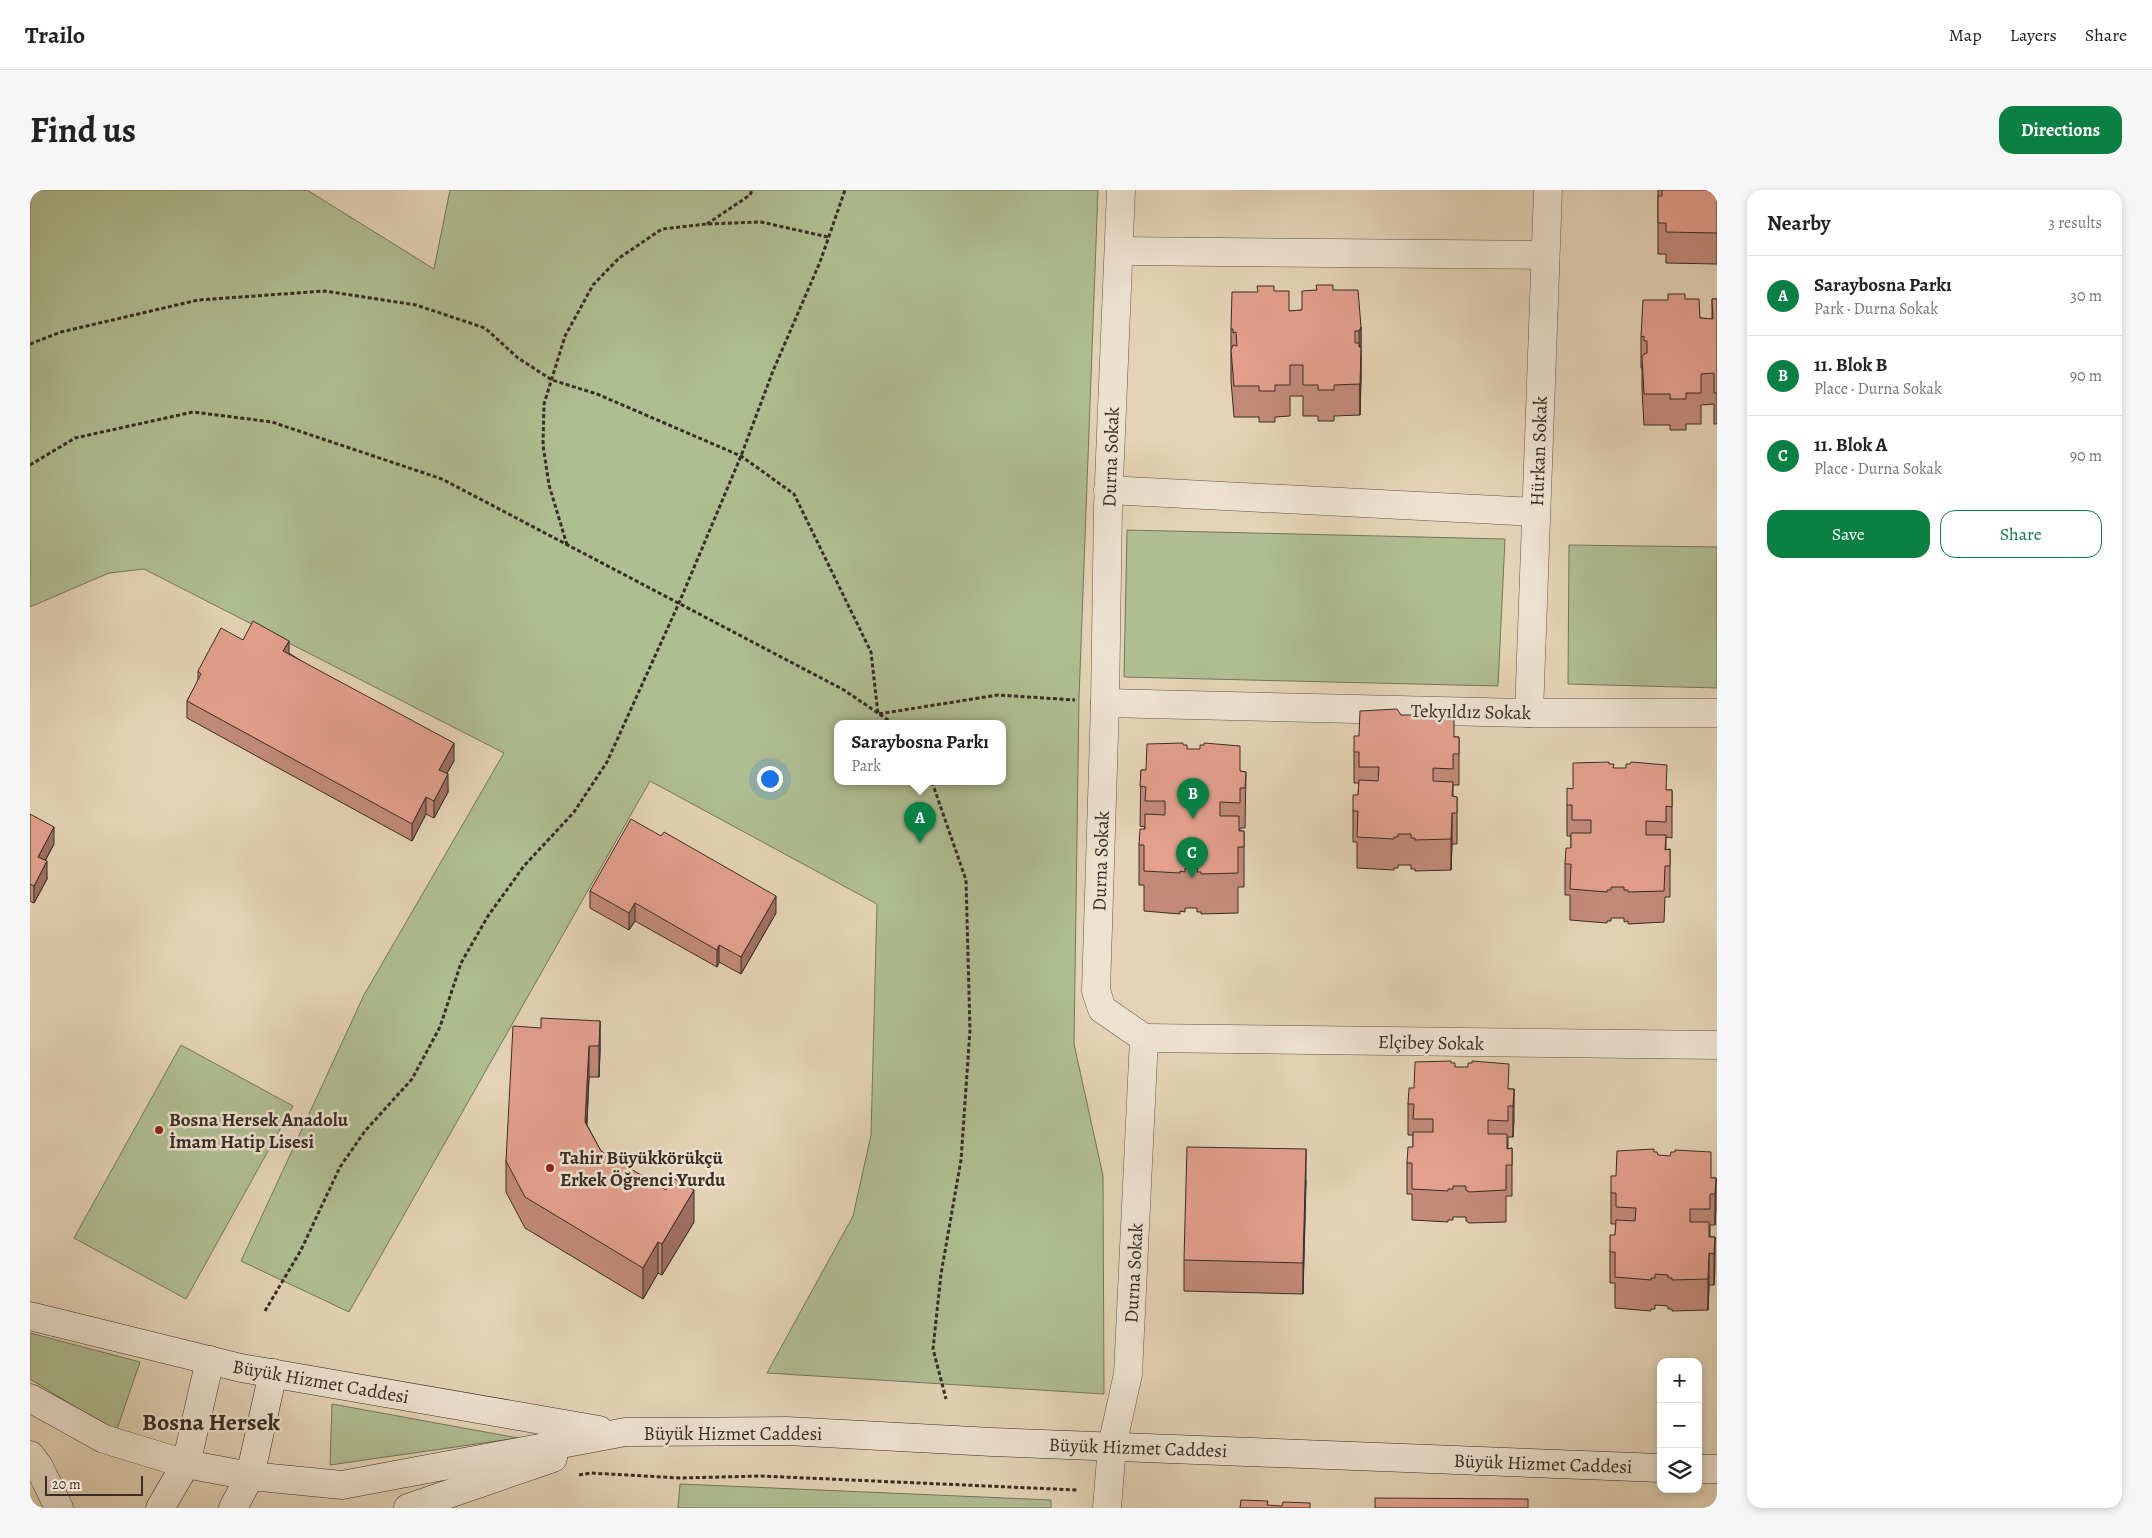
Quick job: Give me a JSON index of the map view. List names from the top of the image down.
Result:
{
  "streets": {
    "street": [
      "Hürkan Sokak",
      "Durna Sokak",
      "Tekyıldız Sokak",
      "Elçibey Sokak",
      "Büyük Hizmet Caddesi"
    ]
  },
  "crossings": [
    ["Hürkan Sokak", "Tekyıldız Sokak"],
    ["Durna Sokak", "Tekyıldız Sokak"],
    ["Durna Sokak", "Elçibey Sokak"],
    ["Durna Sokak", "Büyük Hizmet Caddesi"]
  ],
  "districts": ["Bosna Hersek"],
  "places": ["Bosna Hersek Anadolu İmam Hatip Lisesi", "Tahir Büyükkörükçü Erkek Öğrenci Yurdu"],
  "scale_bar": "20 m",
  "page": {
    "header": "Trailo",
    "nav": ["Map", "Layers", "Share"],
    "title": "Find us",
    "buttons": [
      "Directions",
      ["Save", "Share"]
    ],
    "heading": ["Nearby", "3 results"],
    "list": [
      {
        "mark": "A",
        "name": "Saraybosna Parkı",
        "note": "Park · Durna Sokak",
        "value": "30 m"
      },
      {
        "mark": "B",
        "name": "11. Blok B",
        "note": "Place · Durna Sokak",
        "value": "90 m"
      },
      {
        "mark": "C",
        "name": "11. Blok A",
        "note": "Place · Durna Sokak",
        "value": "90 m"
      }
    ],
    "popup": ["Saraybosna Parkı", "Park"],
    "pins": ["B", "A", "C"],
    "map_buttons": ["+", "−"],
    "scale": "20 m"
  }
}
